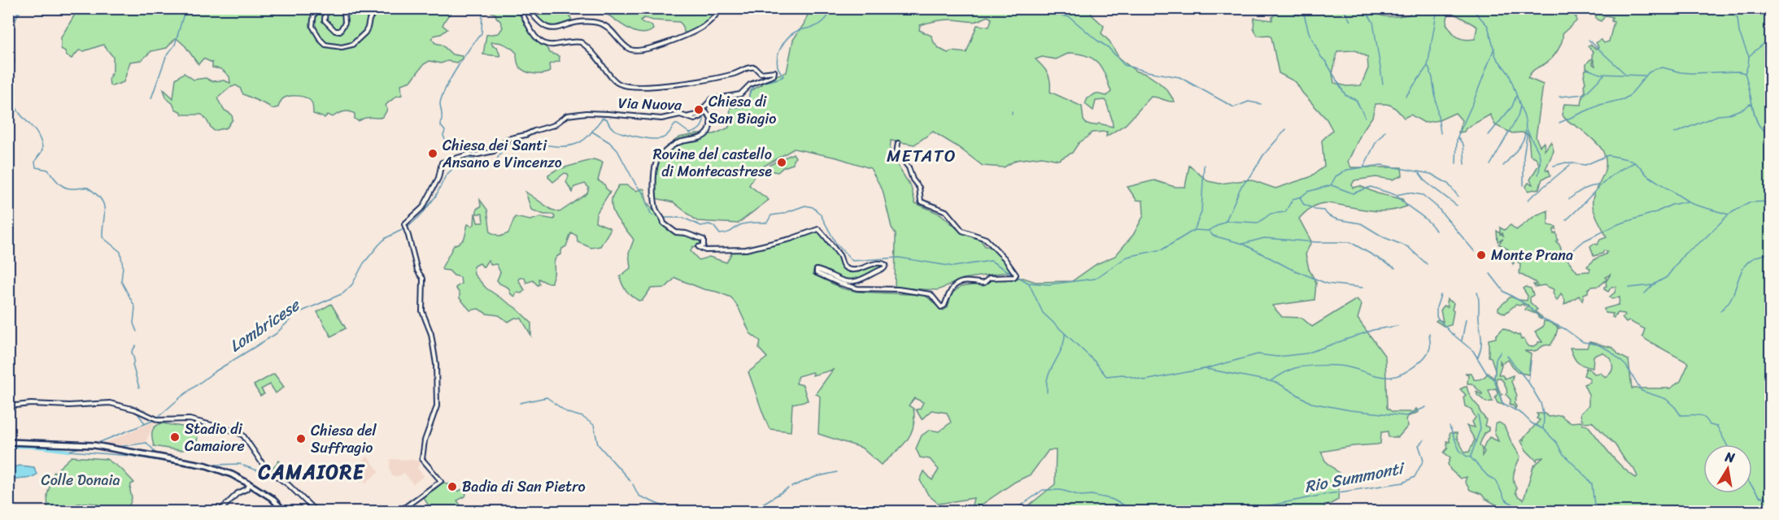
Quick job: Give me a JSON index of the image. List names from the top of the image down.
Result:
{
  "streets": {
    "street": ["Via Nuova"]
  },
  "districts": ["METATO", "CAMAIORE"],
  "water": ["Lombricese", "Rio Summonti"],
  "parks": ["Colle Donaia"],
  "places": [
    "Chiesa di San Biagio",
    "Chiesa dei Santi Ansano e Vincenzo",
    "Rovine del castello di Montecastrese",
    "Monte Prana",
    "Stadio di Camaiore",
    "Chiesa del Suffragio",
    "Badia di San Pietro"
  ],
  "north": "top"
}
